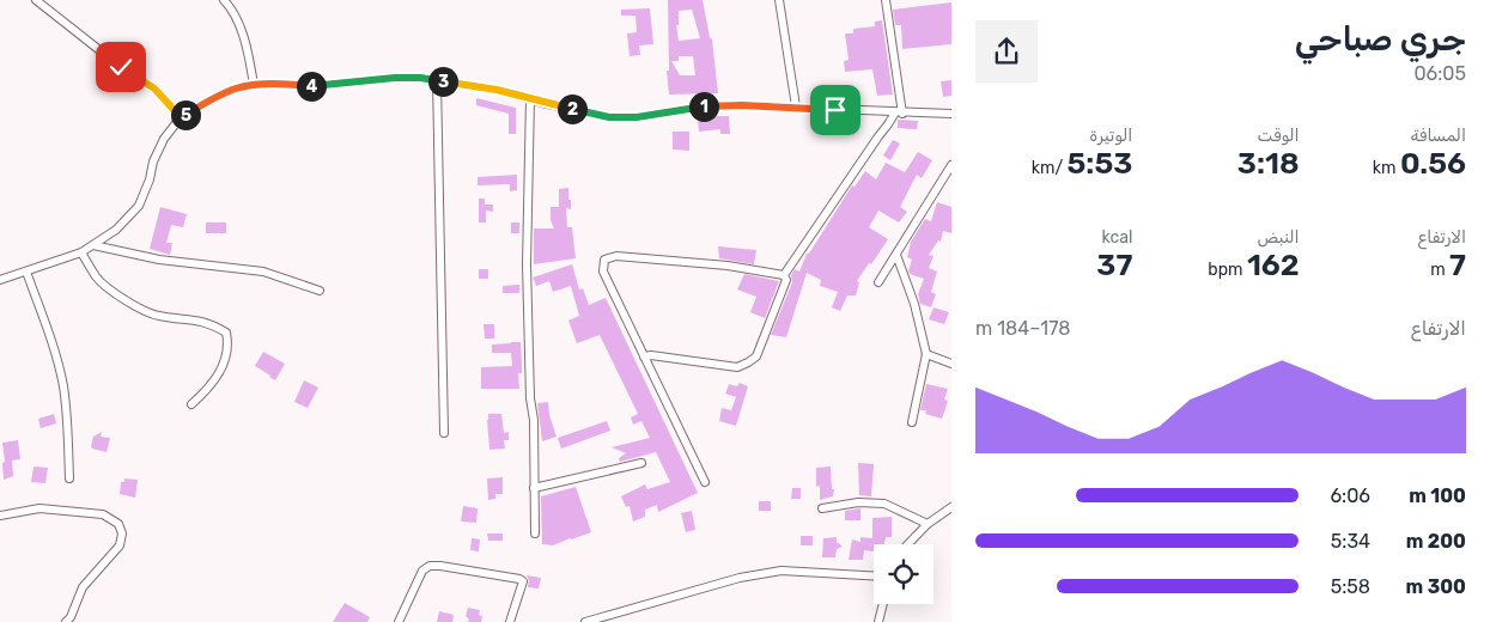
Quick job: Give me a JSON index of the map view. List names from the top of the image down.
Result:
{
  "page": {
    "heading": ["جري صباحي", "06:05"],
    "pins": [
      "3",
      "4",
      "1",
      "2",
      "5"
    ],
    "stats": [
      ["المسافة", "0.56 km"],
      ["الوقت", "3:18"],
      ["الوتيرة", "5:53 /km"],
      ["الارتفاع", "7 m"],
      ["النبض", "162 bpm"],
      ["kcal", "37"]
    ],
    "chart": ["الارتفاع", "178–184 m"],
    "list": [
      {
        "name": "100 m",
        "note": "6:06"
      },
      {
        "name": "200 m",
        "note": "5:34"
      },
      {
        "name": "300 m",
        "note": "5:58"
      }
    ]
  }
}
